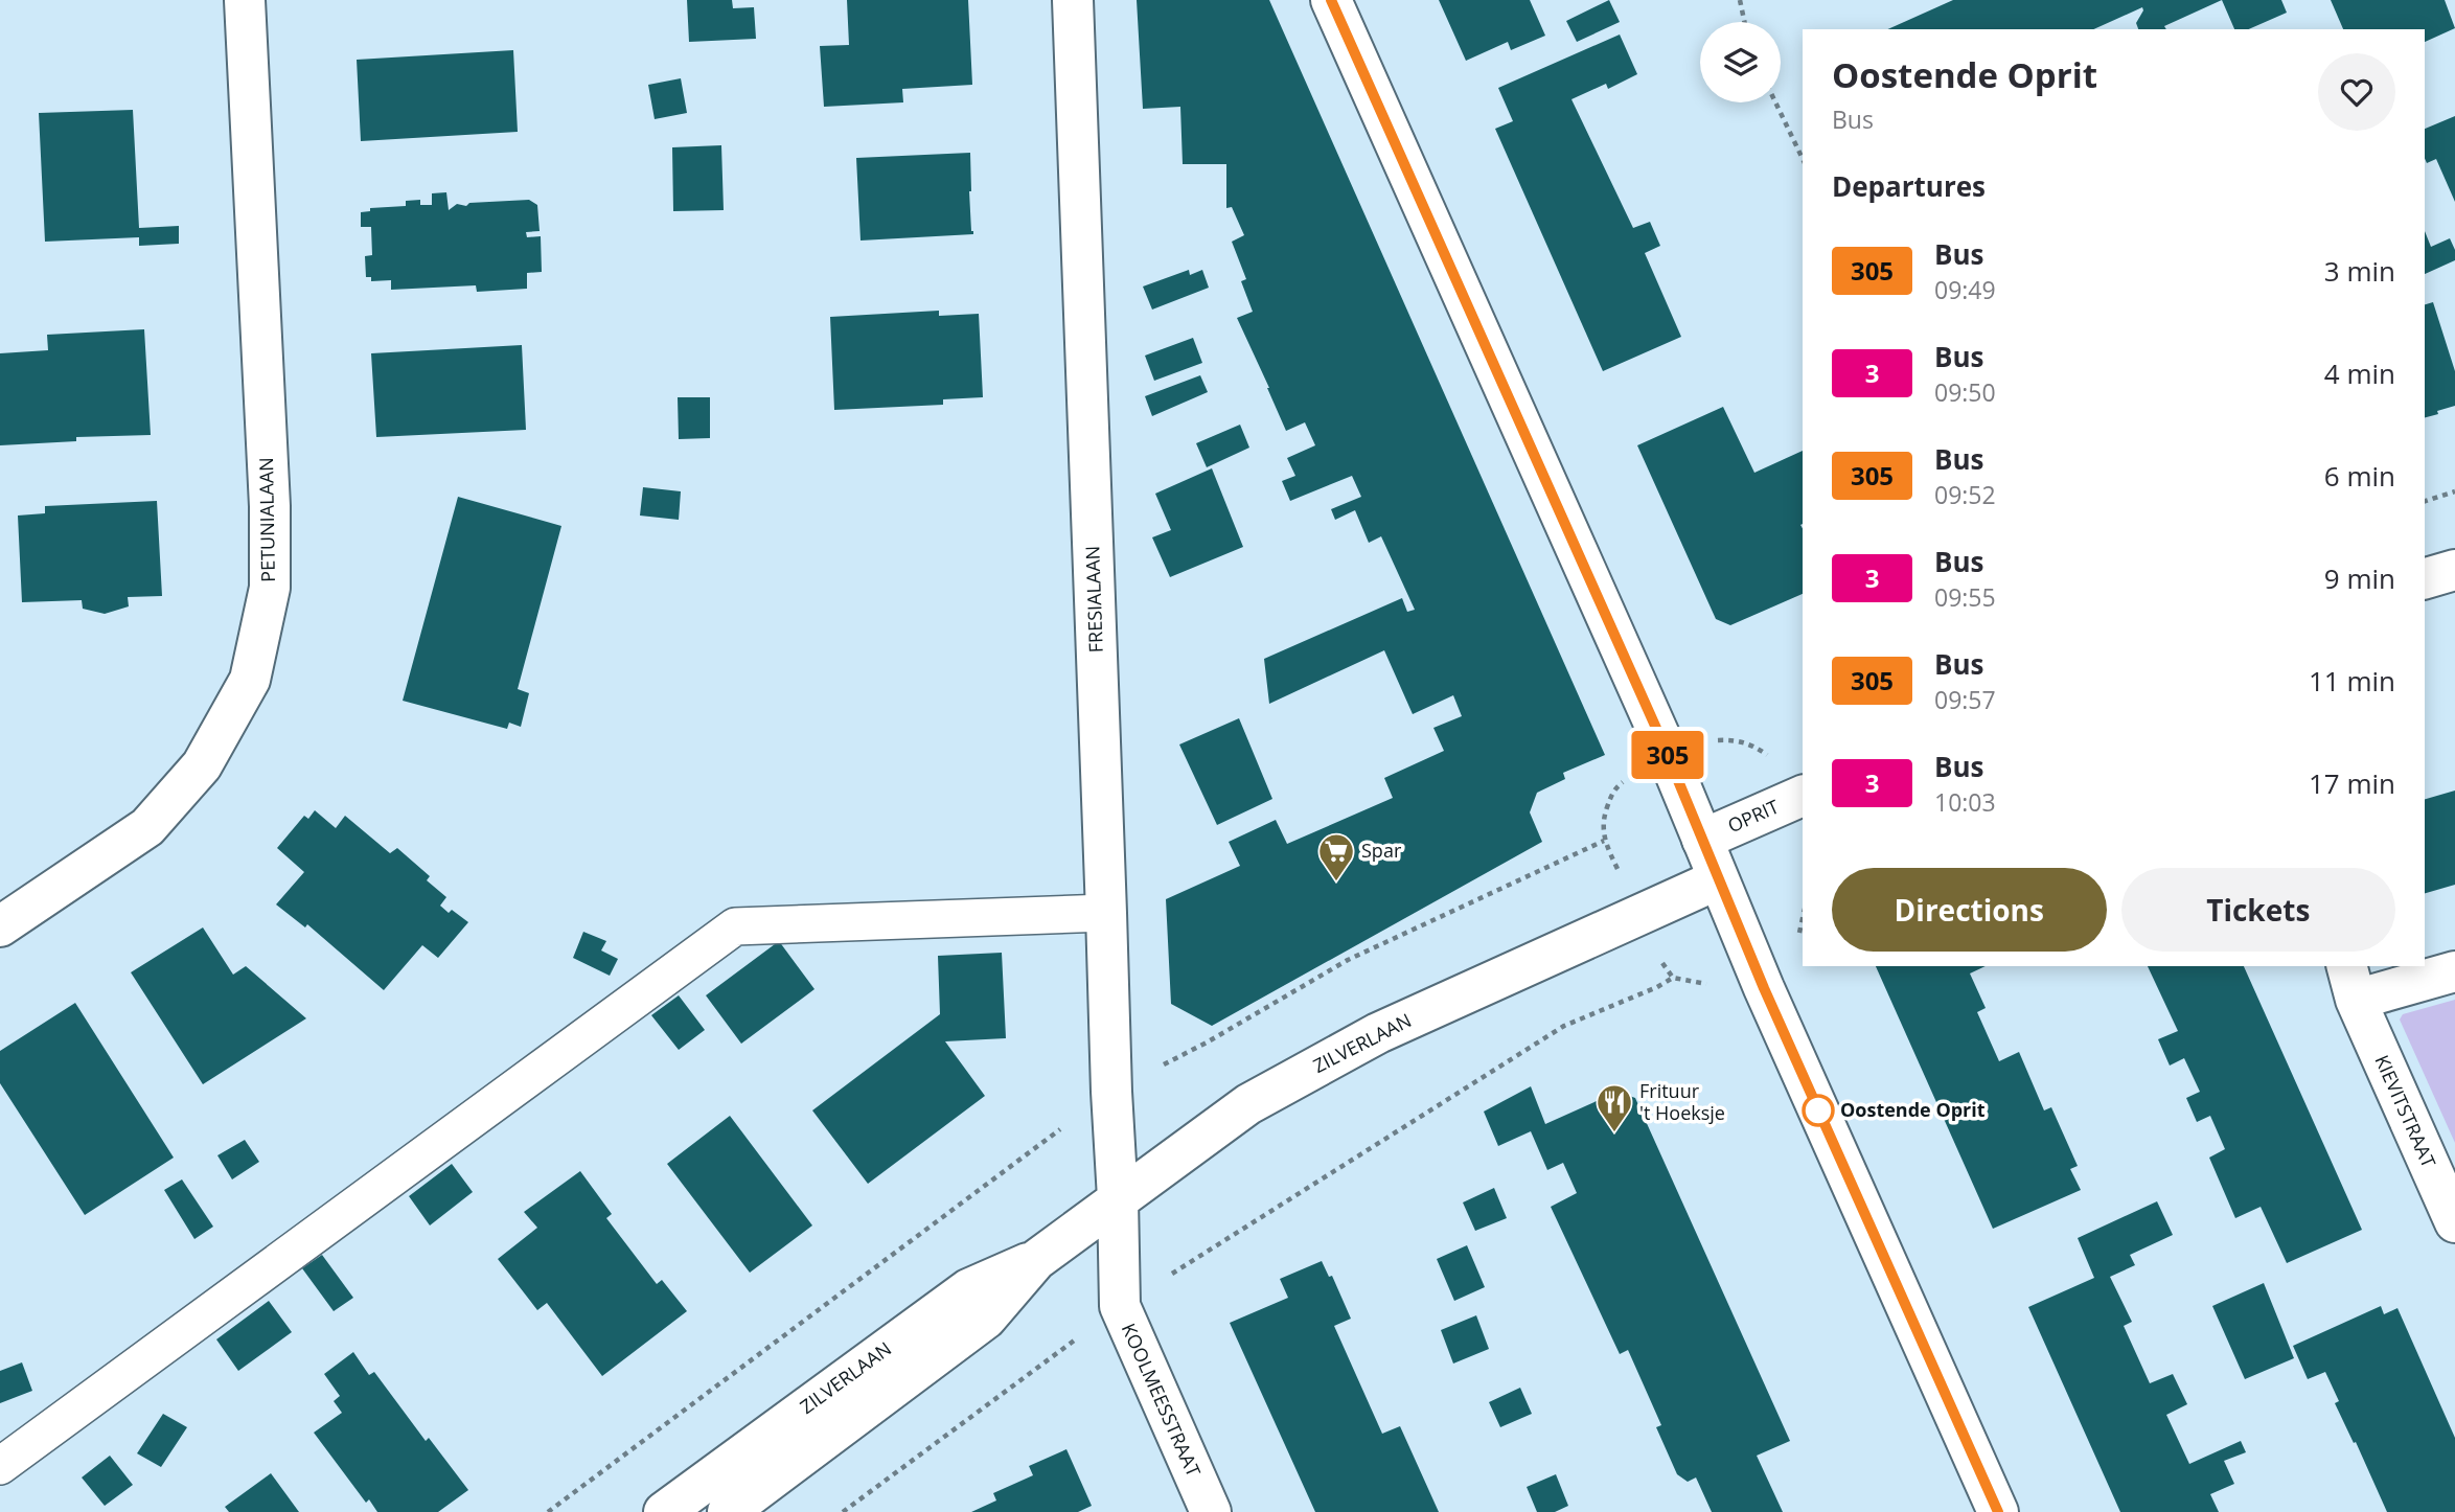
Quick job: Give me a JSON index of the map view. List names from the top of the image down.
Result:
{
  "streets": {
    "street": [
      "PETUNIALAAN",
      "FRESIALAAN",
      "OPRIT",
      "ZILVERLAAN",
      "KIEVITSTRAAT",
      "KOOLMEESSTRAAT"
    ]
  },
  "crossings": [
    ["FRESIALAAN", "ZILVERLAAN"],
    ["FRESIALAAN", "KOOLMEESSTRAAT"],
    ["ZILVERLAAN", "KOOLMEESSTRAAT"]
  ],
  "places": {
    "supermarket": ["Spar"],
    "other": ["Oostende Oprit"],
    "restaurant": ["Frituur 't Hoeksje"]
  },
  "lines": ["bus line 305"],
  "page": {
    "on_map": "305",
    "heading": [
      ["Oostende Oprit", "Bus"],
      "Departures"
    ],
    "list": [
      {
        "mark": "305",
        "name": "Bus",
        "note": "09:49",
        "value": "3 min"
      },
      {
        "mark": "3",
        "name": "Bus",
        "note": "09:50",
        "value": "4 min"
      },
      {
        "mark": "305",
        "name": "Bus",
        "note": "09:52",
        "value": "6 min"
      },
      {
        "mark": "3",
        "name": "Bus",
        "note": "09:55",
        "value": "9 min"
      },
      {
        "mark": "305",
        "name": "Bus",
        "note": "09:57",
        "value": "11 min"
      },
      {
        "mark": "3",
        "name": "Bus",
        "note": "10:03",
        "value": "17 min"
      }
    ],
    "buttons": ["Directions", "Tickets"]
  }
}
